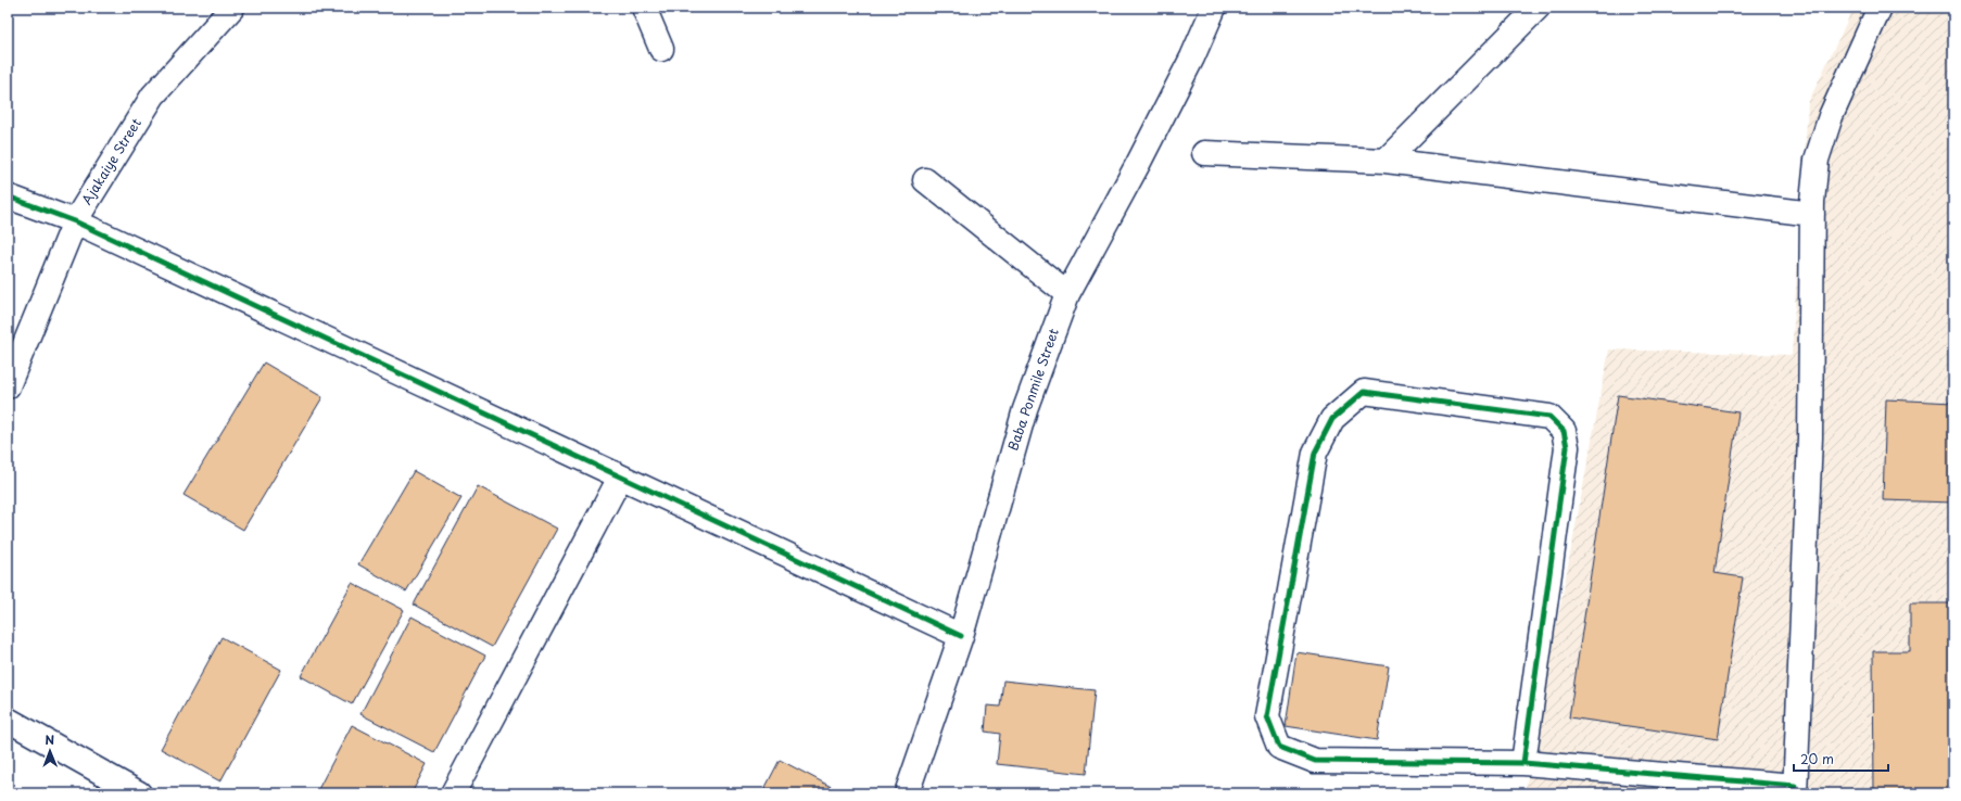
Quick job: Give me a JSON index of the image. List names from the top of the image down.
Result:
{
  "streets": {
    "street": ["Ajakaiye Street", "Baba Ponmile Street"]
  },
  "scale_bar": "20 m",
  "north": "top"
}
